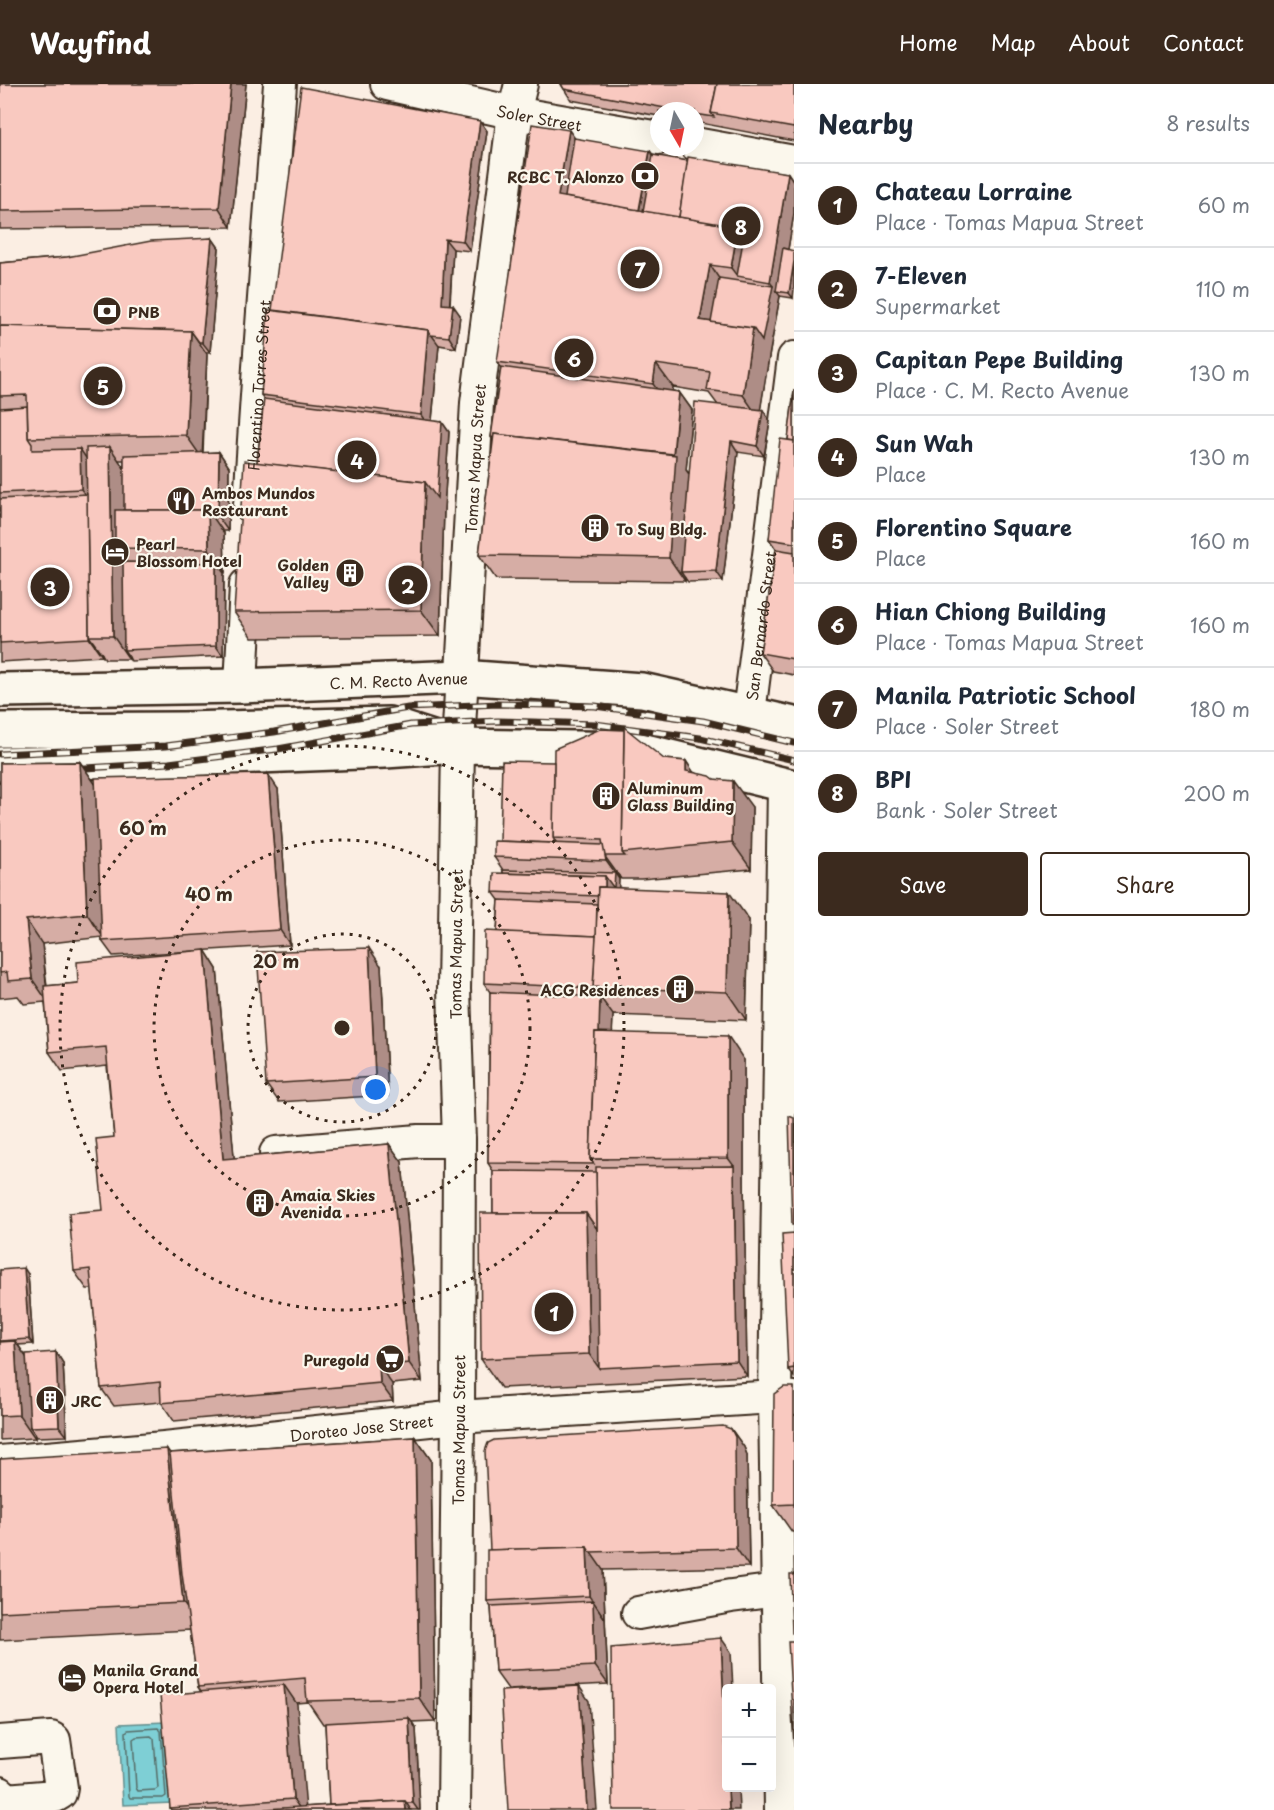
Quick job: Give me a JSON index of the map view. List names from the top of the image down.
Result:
{
  "streets": {
    "main road": ["C. M. Recto Avenue"],
    "street": [
      "Soler Street",
      "Florentino Torres Street",
      "Tomas Mapua Street",
      "San Bernardo Street",
      "Doroteo Jose Street"
    ]
  },
  "crossings": [
    ["Soler Street", "Tomas Mapua Street"],
    ["Florentino Torres Street", "C. M. Recto Avenue"],
    ["Tomas Mapua Street", "C. M. Recto Avenue"],
    ["Tomas Mapua Street", "Doroteo Jose Street"],
    ["San Bernardo Street", "C. M. Recto Avenue"]
  ],
  "places": {
    "bank": ["RCBC T. Alonzo", "PNB"],
    "restaurant": ["Ambos Mundos Restaurant"],
    "building": [
      "To Suy Bldg.",
      "Golden Valley",
      "Aluminum Glass Building",
      "ACG Residences",
      "Amaia Skies Avenida",
      "JRC"
    ],
    "hotel": ["Pearl Blossom Hotel", "Manila Grand Opera Hotel"],
    "supermarket": ["Puregold"]
  },
  "north": "bottom",
  "page": {
    "header": "Wayfind",
    "nav": [
      "Home",
      "Map",
      "About",
      "Contact"
    ],
    "heading": ["Nearby", "8 results"],
    "list": [
      {
        "mark": "1",
        "name": "Chateau Lorraine",
        "note": "Place · Tomas Mapua Street",
        "value": "60 m"
      },
      {
        "mark": "2",
        "name": "7-Eleven",
        "note": "Supermarket",
        "value": "110 m"
      },
      {
        "mark": "3",
        "name": "Capitan Pepe Building",
        "note": "Place · C. M. Recto Avenue",
        "value": "130 m"
      },
      {
        "mark": "4",
        "name": "Sun Wah",
        "note": "Place",
        "value": "130 m"
      },
      {
        "mark": "5",
        "name": "Florentino Square",
        "note": "Place",
        "value": "160 m"
      },
      {
        "mark": "6",
        "name": "Hian Chiong Building",
        "note": "Place · Tomas Mapua Street",
        "value": "160 m"
      },
      {
        "mark": "7",
        "name": "Manila Patriotic School",
        "note": "Place · Soler Street",
        "value": "180 m"
      },
      {
        "mark": "8",
        "name": "BPI",
        "note": "Bank · Soler Street",
        "value": "200 m"
      }
    ],
    "pins": [
      "8",
      "7",
      "6",
      "5",
      "4",
      "2",
      "3",
      "1"
    ],
    "buttons": ["Save", "Share"],
    "map_buttons": ["+", "−"]
  },
  "rings": ["60 m", "40 m", "20 m"]
}
